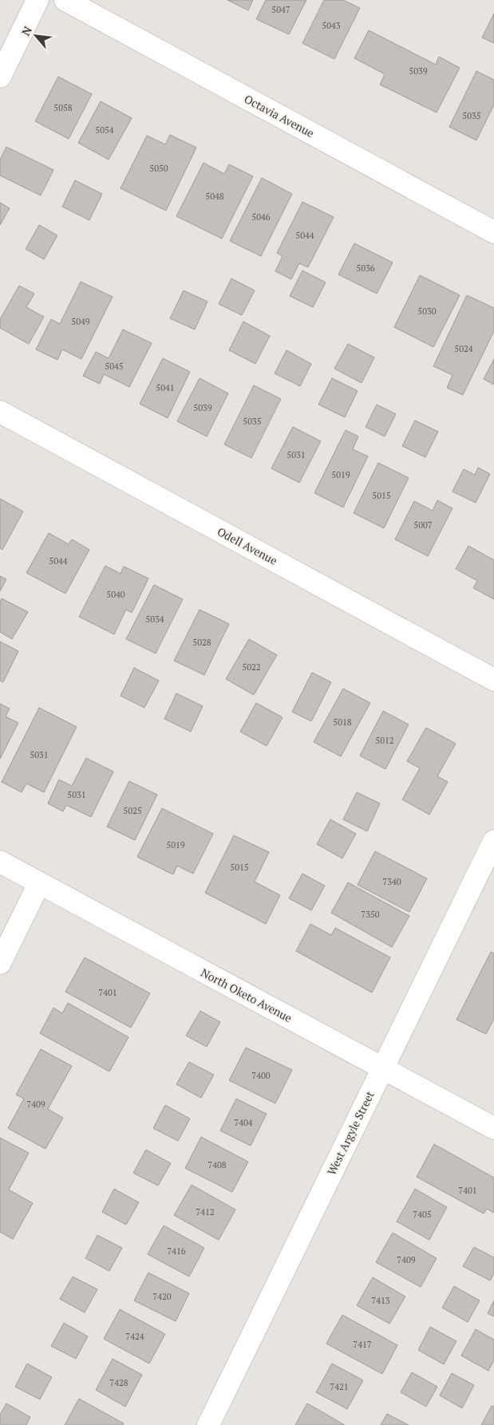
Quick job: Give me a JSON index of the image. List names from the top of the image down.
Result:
{
  "streets": {
    "street": [
      "Octavia Avenue",
      "Odell Avenue",
      "North Oketo Avenue",
      "West Argyle Street"
    ]
  },
  "crossings": [
    ["North Oketo Avenue", "West Argyle Street"]
  ],
  "house_numbers": [
    "5047",
    "5043",
    "5039",
    "5058",
    "5035",
    "5054",
    "5050",
    "5048",
    "5046",
    "5044",
    "5036",
    "5030",
    "5049",
    "5024",
    "5045",
    "5041",
    "5039",
    "5035",
    "5031",
    "5019",
    "5015",
    "5007",
    "5044",
    "5040",
    "5034",
    "5028",
    "5022",
    "5018",
    "5012",
    "5031",
    "5031",
    "5025",
    "5019",
    "5015",
    "7340",
    "7350",
    "7401",
    "7400",
    "7409",
    "7404",
    "7408",
    "7401",
    "7412",
    "7405",
    "7416",
    "7409",
    "7420",
    "7413",
    "7424",
    "7417",
    "7428",
    "7421"
  ],
  "north": "top left"
}
